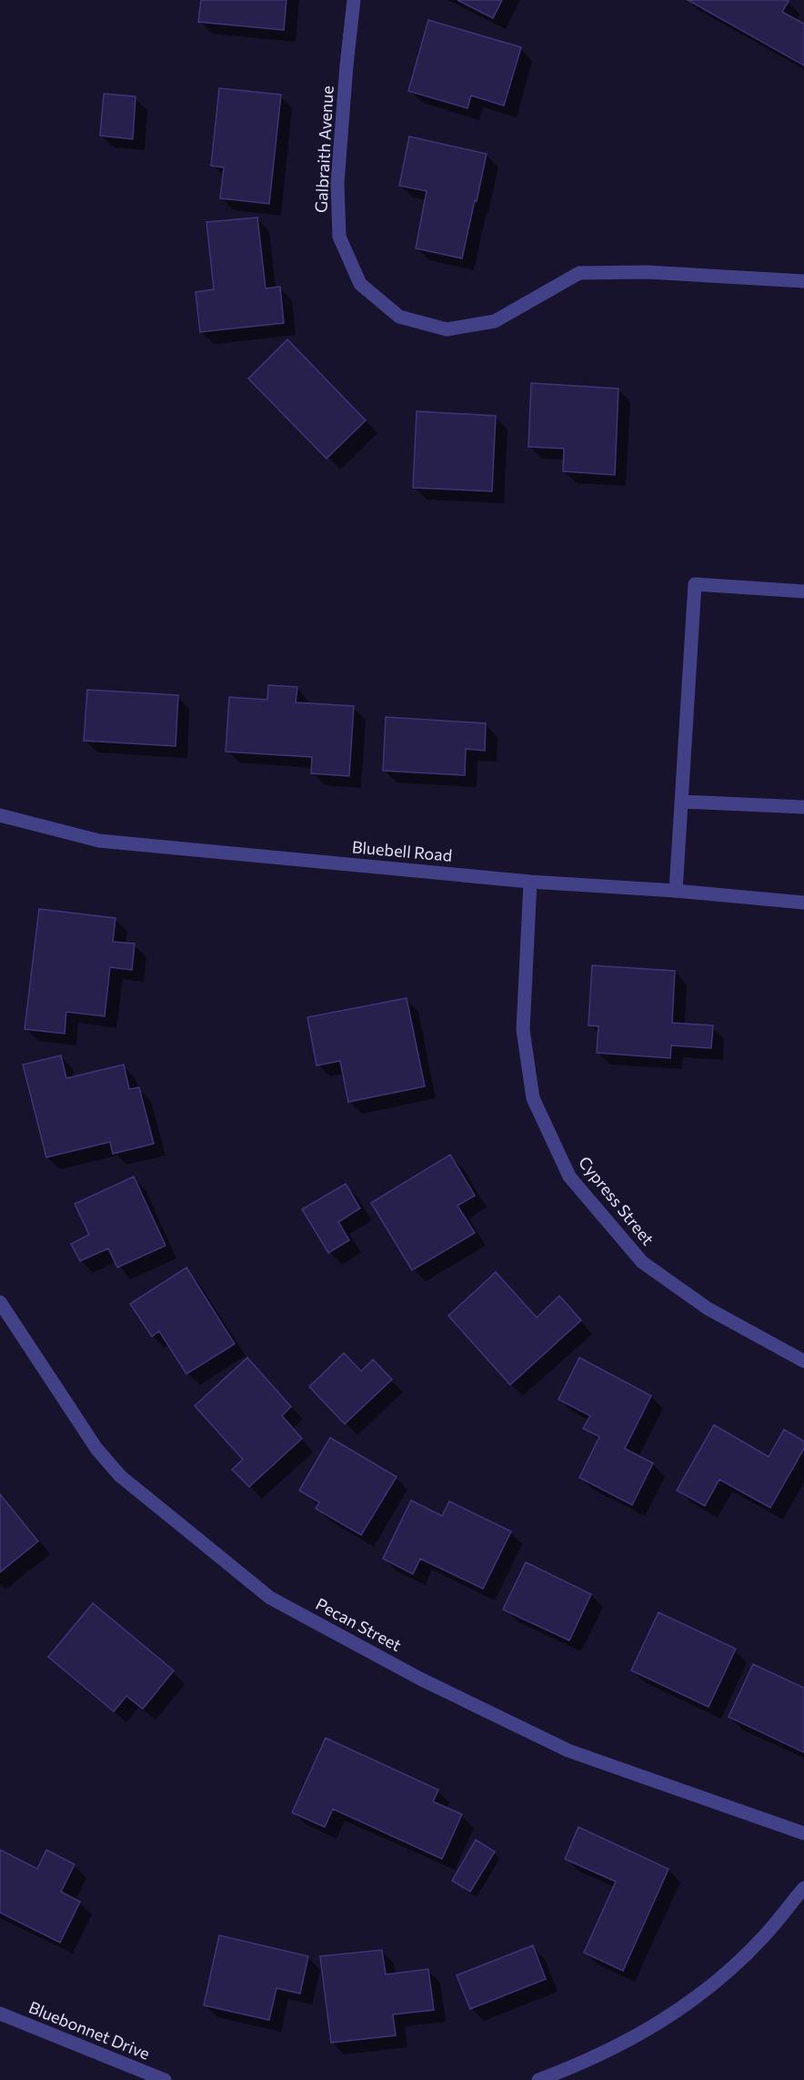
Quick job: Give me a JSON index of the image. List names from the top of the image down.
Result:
{
  "streets": {
    "street": [
      "Galbraith Avenue",
      "Bluebell Road",
      "Cypress Street",
      "Pecan Street",
      "Bluebonnet Drive"
    ]
  },
  "crossings": [
    ["Bluebell Road", "Cypress Street"]
  ]
}
